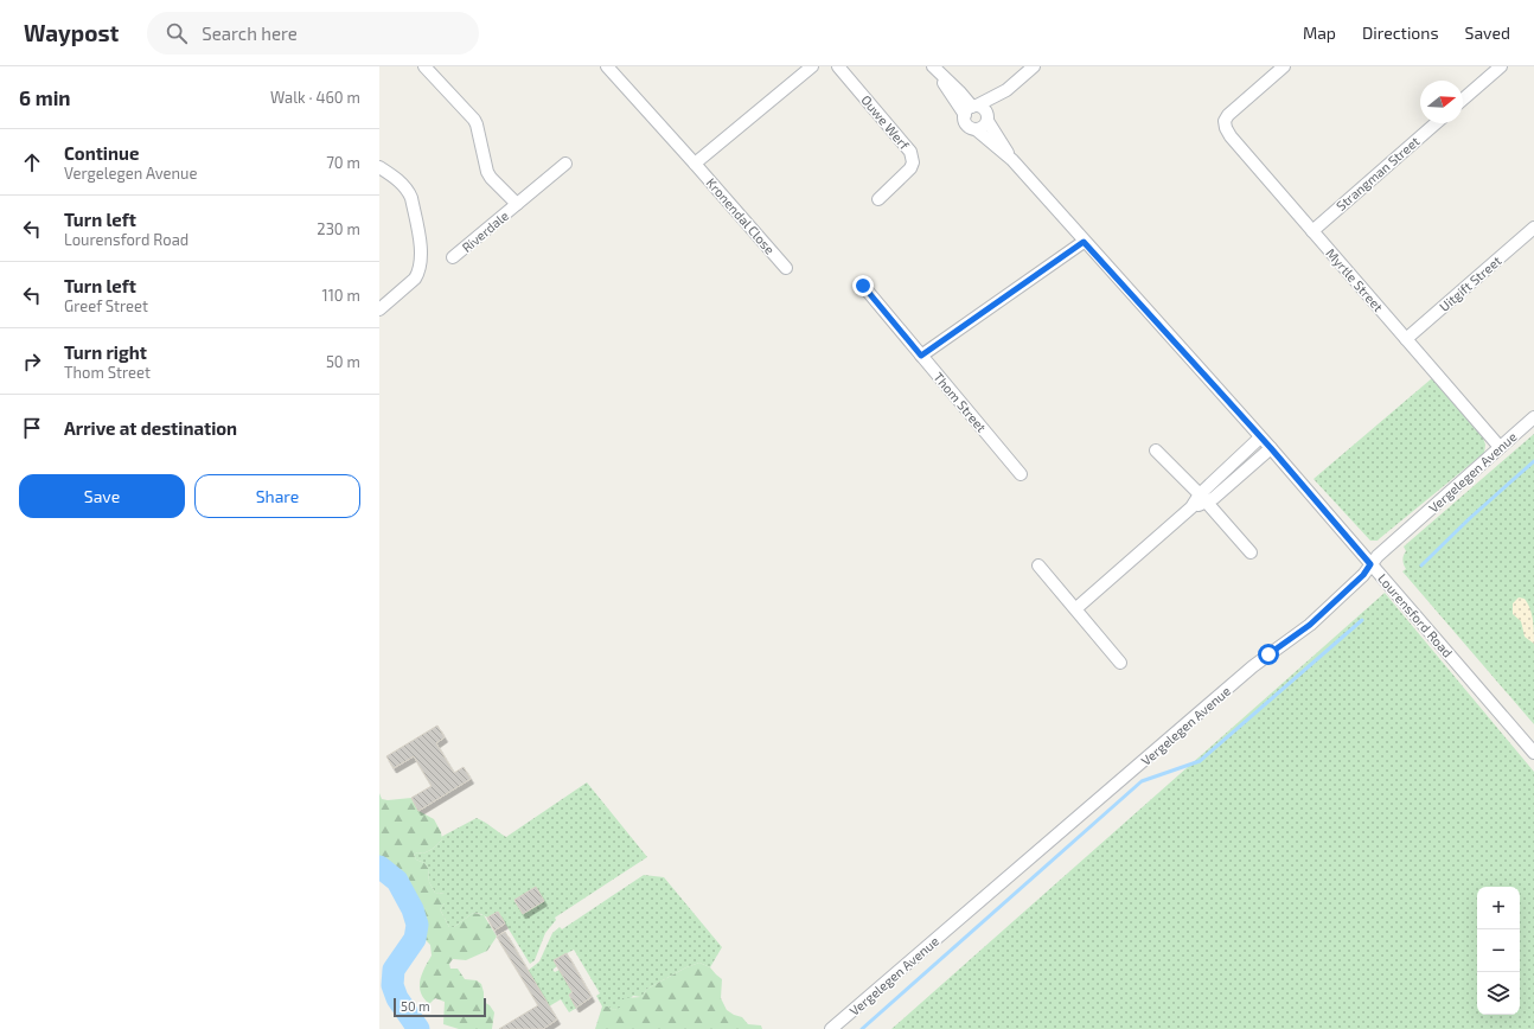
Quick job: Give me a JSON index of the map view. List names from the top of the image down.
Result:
{
  "streets": {
    "street": [
      "Ouwe Werf",
      "Strangman Street",
      "Kronendal Close",
      "Riverdale",
      "Myrtle Street",
      "Uitgift Street",
      "Thom Street",
      "Vergelegen Avenue",
      "Lourensford Road"
    ]
  },
  "crossings": [
    ["Strangman Street", "Myrtle Street"],
    ["Myrtle Street", "Uitgift Street"],
    ["Myrtle Street", "Vergelegen Avenue"],
    ["Vergelegen Avenue", "Lourensford Road"]
  ],
  "scale_bar": "50 m",
  "north": "right",
  "page": {
    "header": "Waypost",
    "search": "Search here",
    "nav": ["Map", "Directions", "Saved"],
    "heading": ["6 min", "Walk · 460 m"],
    "list": [
      ["Continue", "Vergelegen Avenue", "70 m"],
      ["Turn left", "Lourensford Road", "230 m"],
      ["Turn left", "Greef Street", "110 m"],
      ["Turn right", "Thom Street", "50 m"],
      "Arrive at destination"
    ],
    "buttons": ["Save", "Share"],
    "map_buttons": ["+", "−"],
    "scale": "50 m"
  }
}
